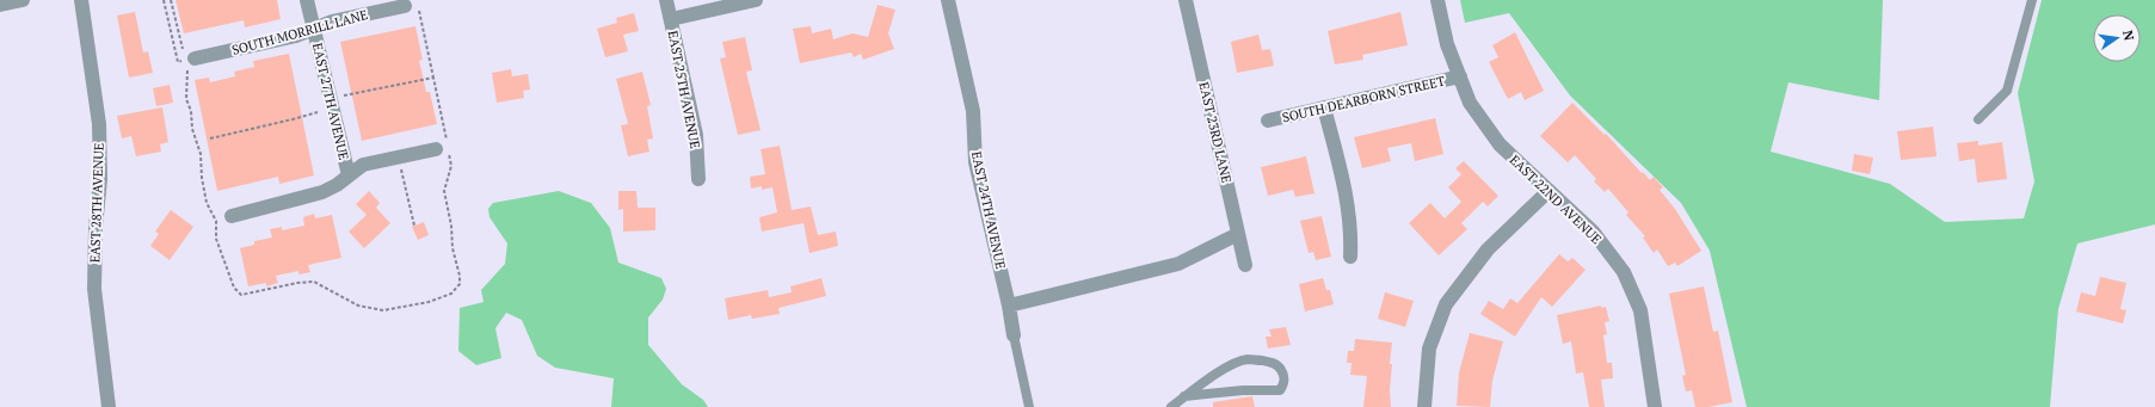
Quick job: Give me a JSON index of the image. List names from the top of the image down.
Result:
{
  "streets": {
    "street": [
      "SOUTH MORRILL LANE",
      "EAST 25TH AVENUE",
      "SOUTH DEARBORN STREET",
      "EAST 27TH AVENUE",
      "EAST 23RD LANE",
      "EAST 22ND AVENUE",
      "EAST 28TH AVENUE",
      "EAST 24TH AVENUE"
    ]
  },
  "crossings": [
    ["SOUTH MORRILL LANE", "EAST 27TH AVENUE"],
    ["SOUTH DEARBORN STREET", "EAST 22ND AVENUE"]
  ],
  "north": "right"
}
